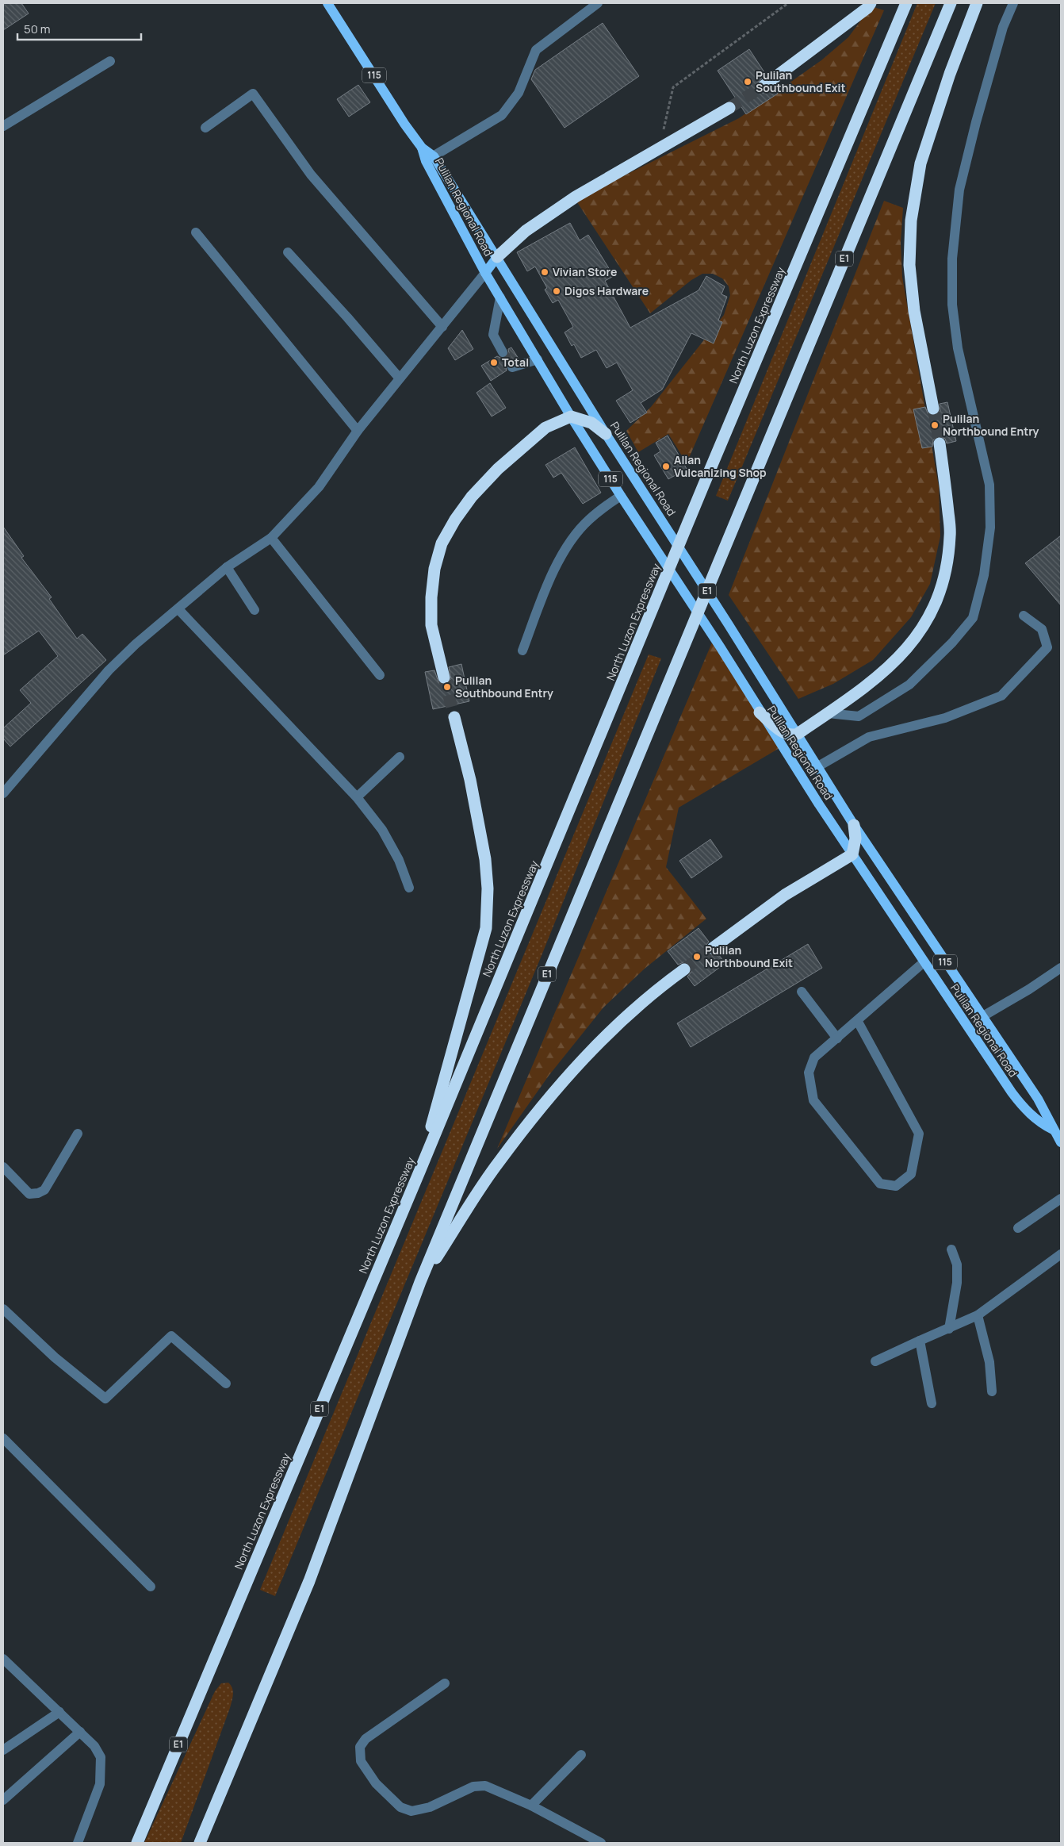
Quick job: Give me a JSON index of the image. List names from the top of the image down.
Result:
{
  "streets": {
    "highway": ["E1", "North Luzon Expressway"],
    "main road": ["115", "Pulilan Regional Road"]
  },
  "places": [
    "Pulilan Southbound Exit",
    "Vivian Store",
    "Digos Hardware",
    "Total",
    "Pulilan Northbound Entry",
    "Allan Vulcanizing Shop",
    "Pulilan Southbound Entry",
    "Pulilan Northbound Exit"
  ],
  "scale_bar": "50 m"
}
